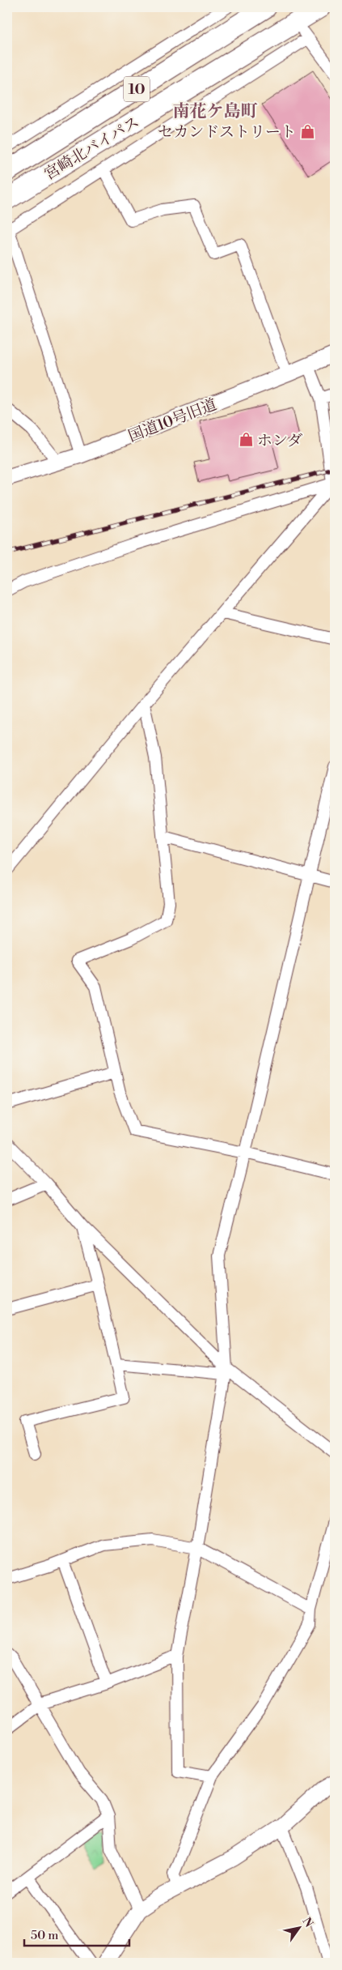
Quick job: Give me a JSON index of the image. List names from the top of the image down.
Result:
{
  "streets": {
    "highway": ["10", "宮崎北バイパス"],
    "street": ["国道10号旧道"]
  },
  "districts": ["南花ケ島町"],
  "places": {
    "shop": ["セカンドストリート", "ホンダ"]
  },
  "scale_bar": "50 m",
  "north": "top right"
}
